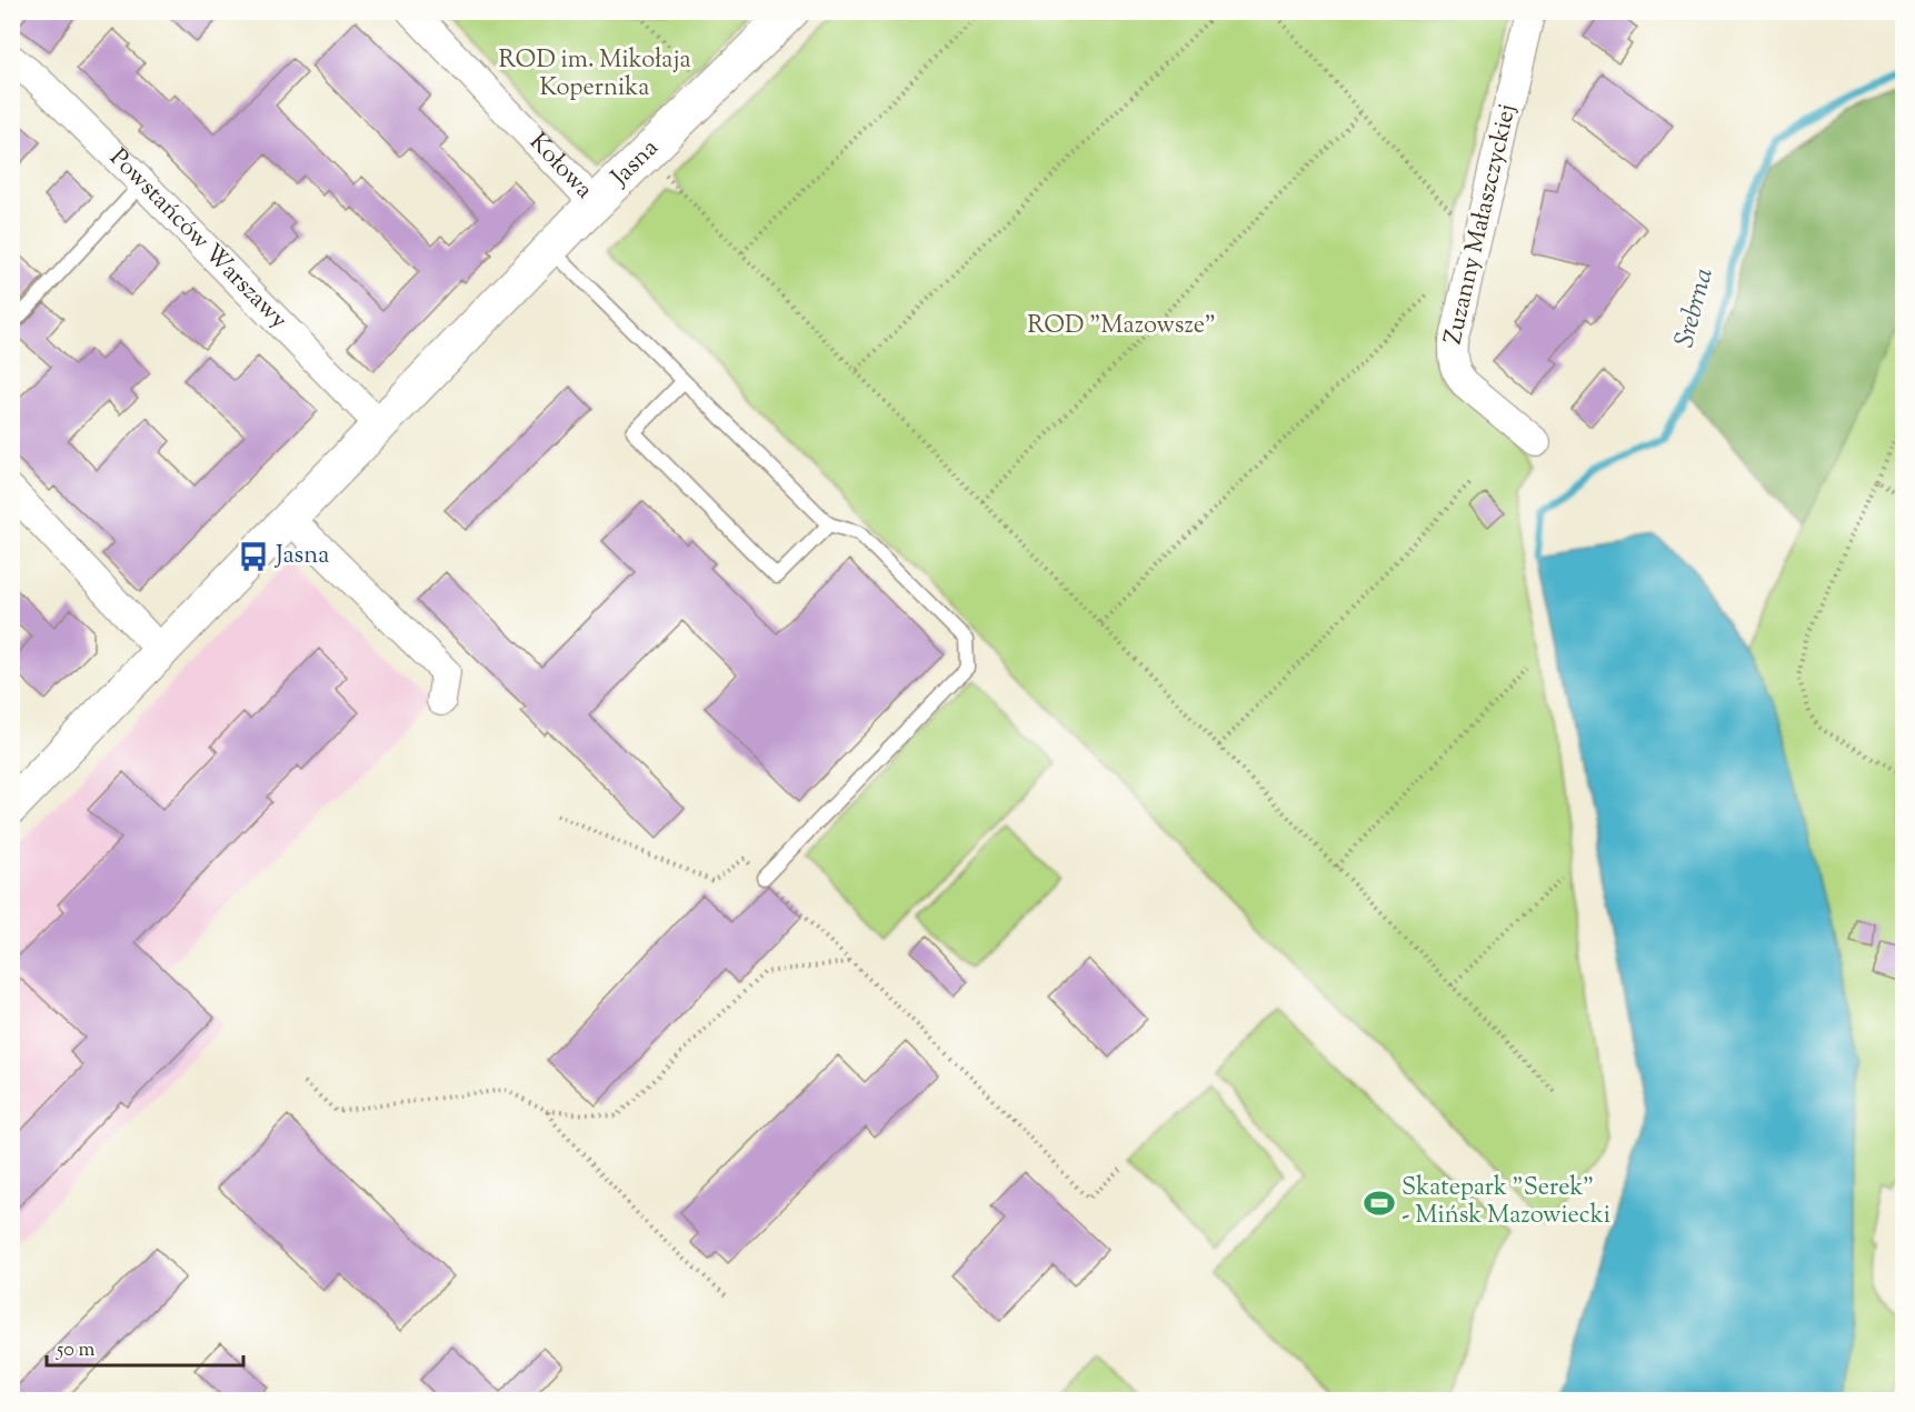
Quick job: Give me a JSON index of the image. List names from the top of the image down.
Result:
{
  "streets": {
    "street": [
      "Jasna",
      "Kołowa",
      "Zuzanny Małaszczyckiej",
      "Powstańców Warszawy"
    ]
  },
  "crossings": [
    ["Jasna", "Kołowa"],
    ["Jasna", "Powstańców Warszawy"]
  ],
  "water": ["Srebrna"],
  "parks": ["ROD im. Mikołaja Kopernika", "ROD \"Mazowsze\""],
  "places": {
    "bus stop": ["Jasna"],
    "sports": ["Skatepark \"Serek\" - Mińsk Mazowiecki"]
  },
  "scale_bar": "50 m"
}
